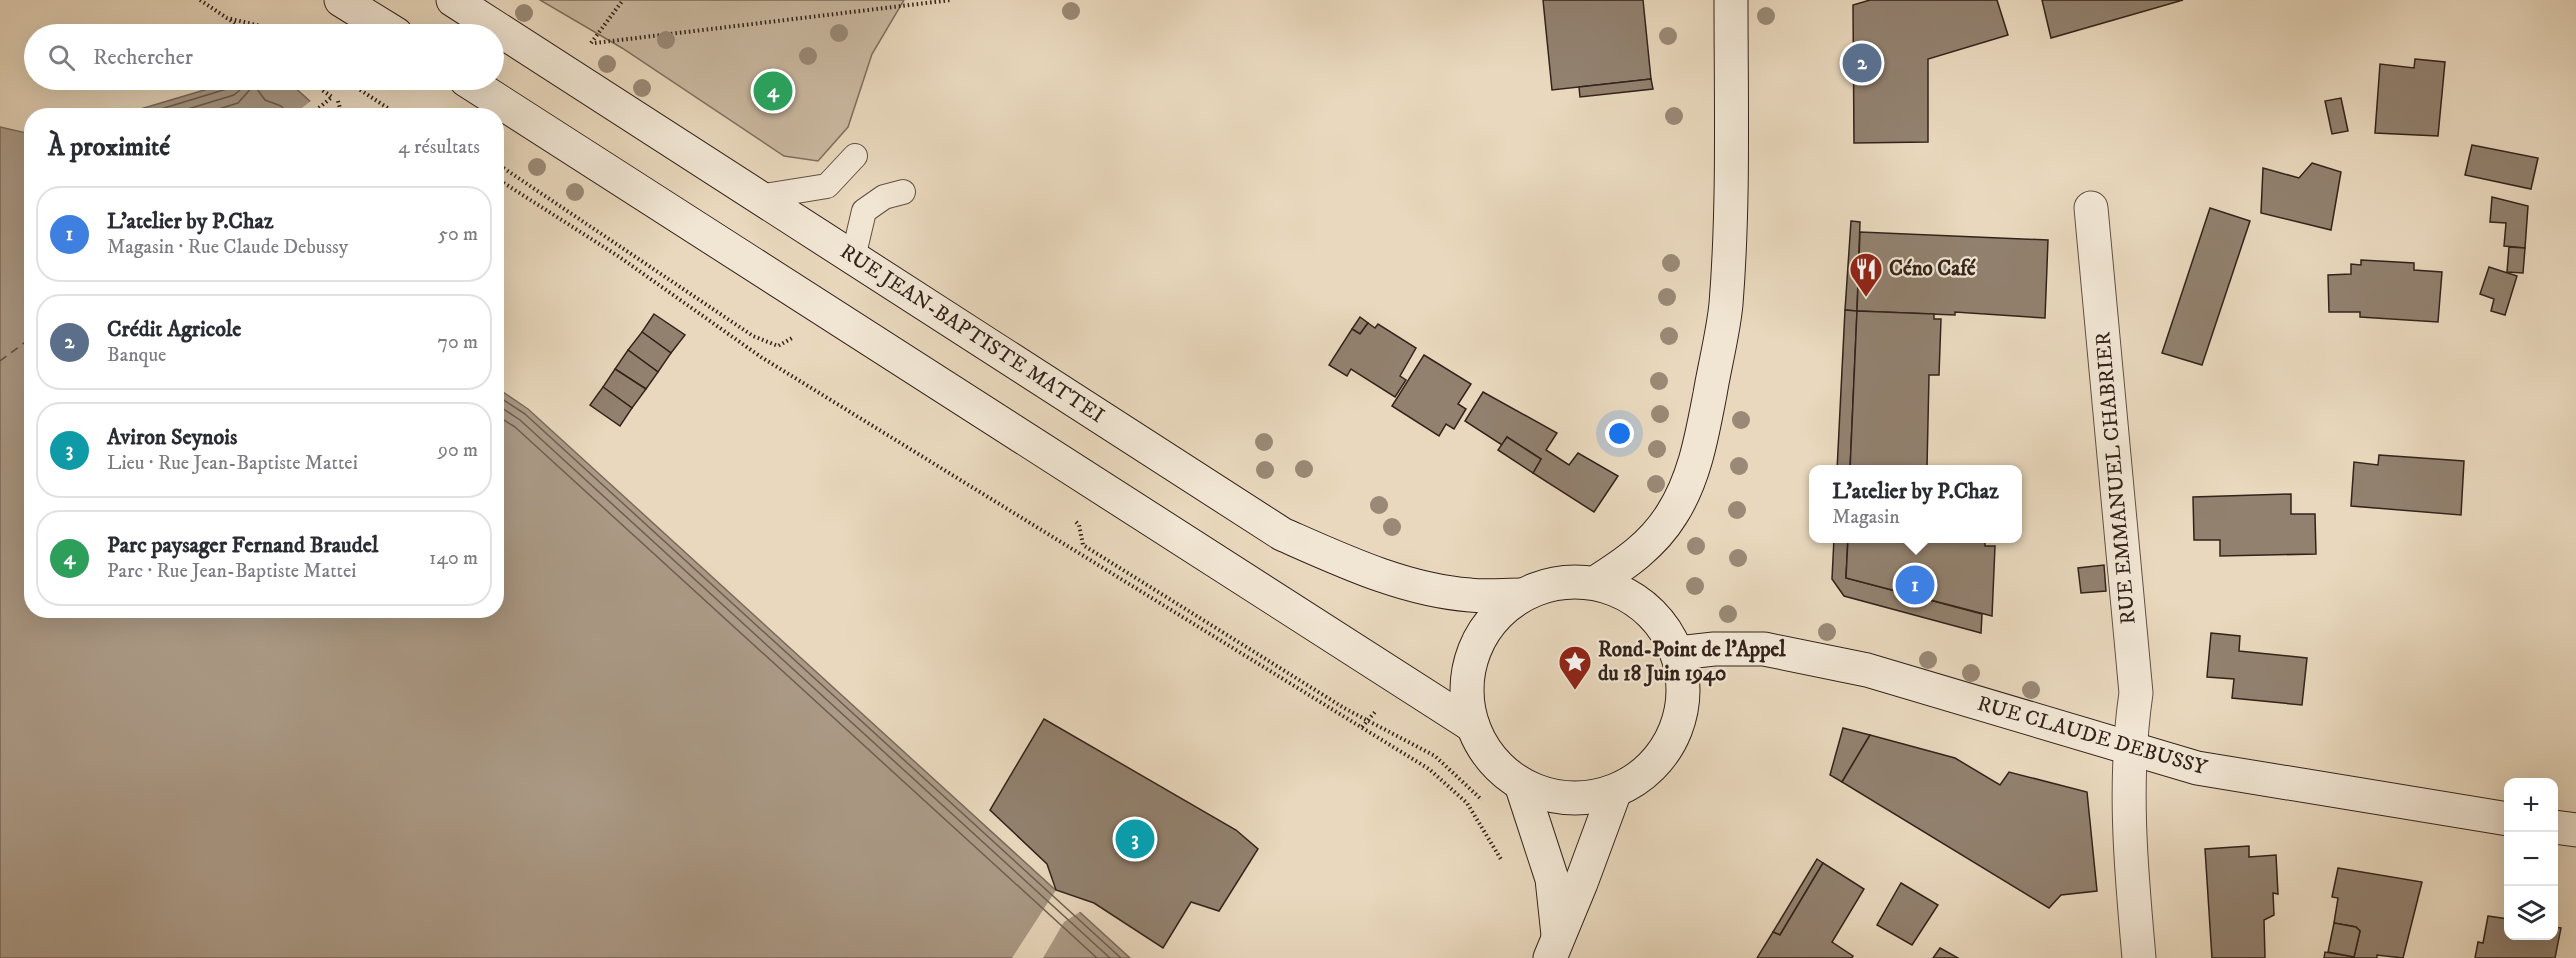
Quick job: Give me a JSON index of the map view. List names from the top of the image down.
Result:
{
  "streets": {
    "main road": ["RUE JEAN-BAPTISTE MATTEI", "RUE EMMANUEL CHABRIER", "RUE CLAUDE DEBUSSY"]
  },
  "crossings": [
    ["RUE EMMANUEL CHABRIER", "RUE CLAUDE DEBUSSY"]
  ],
  "places": {
    "restaurant": ["Céno Café"],
    "place": ["Rond-Point de l'Appel du 18 Juin 1940"]
  },
  "page": {
    "search": "Rechercher",
    "pins": [
      "2",
      "4",
      "1",
      "3"
    ],
    "heading": ["À proximité", "4 résultats"],
    "list": [
      {
        "mark": "1",
        "name": "L'atelier by P.Chaz",
        "note": "Magasin · Rue Claude Debussy",
        "value": "50 m"
      },
      {
        "mark": "2",
        "name": "Crédit Agricole",
        "note": "Banque",
        "value": "70 m"
      },
      {
        "mark": "3",
        "name": "Aviron Seynois",
        "note": "Lieu · Rue Jean-Baptiste Mattei",
        "value": "90 m"
      },
      {
        "mark": "4",
        "name": "Parc paysager Fernand Braudel",
        "note": "Parc · Rue Jean-Baptiste Mattei",
        "value": "140 m"
      }
    ],
    "popup": ["L'atelier by P.Chaz", "Magasin"],
    "map_buttons": ["+", "−"]
  }
}
